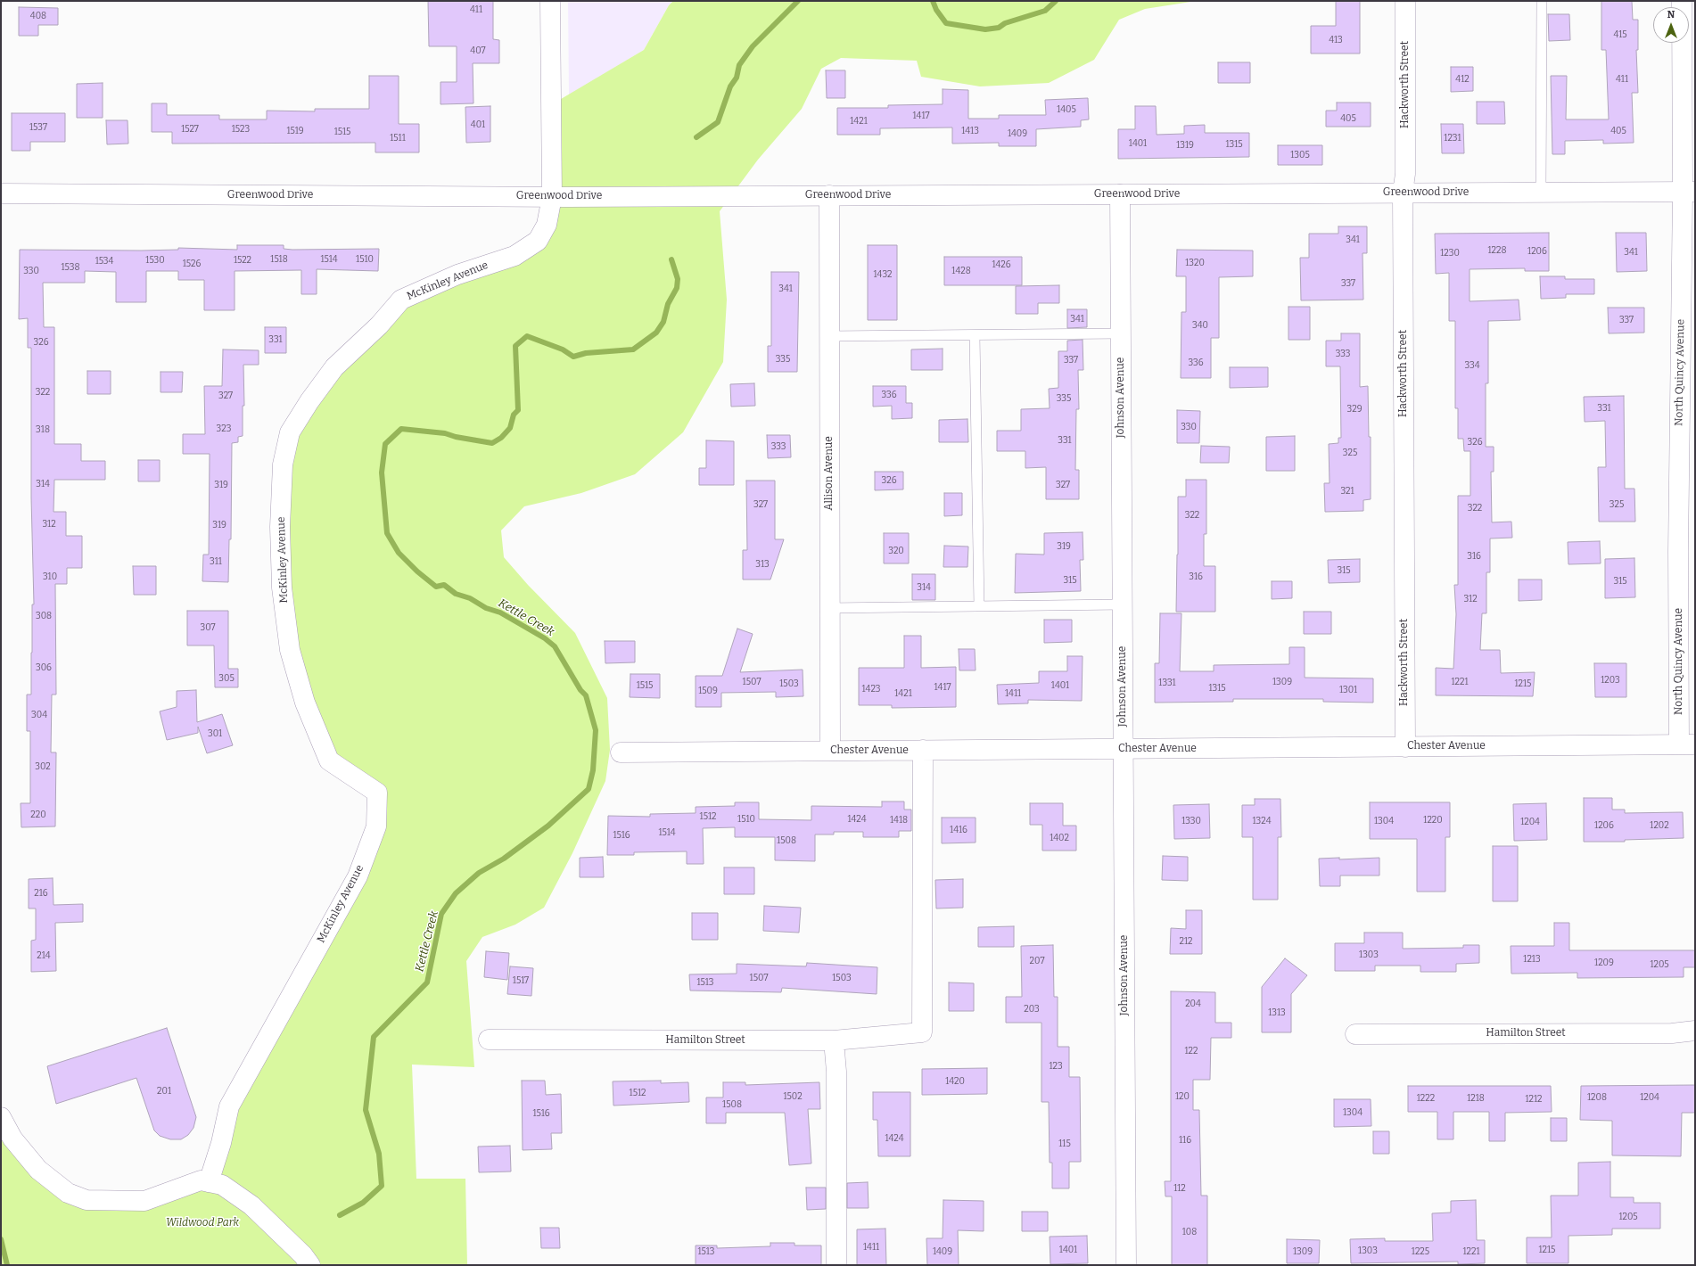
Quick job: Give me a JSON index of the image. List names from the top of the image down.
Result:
{
  "streets": {
    "street": [
      "Hackworth Street",
      "Greenwood Drive",
      "McKinley Avenue",
      "North Quincy Avenue",
      "Johnson Avenue",
      "Allison Avenue",
      "Chester Avenue",
      "Hamilton Street"
    ]
  },
  "crossings": [
    ["Hackworth Street", "Greenwood Drive"],
    ["Hackworth Street", "Chester Avenue"],
    ["Greenwood Drive", "McKinley Avenue"],
    ["Greenwood Drive", "North Quincy Avenue"],
    ["Greenwood Drive", "Johnson Avenue"],
    ["Greenwood Drive", "Allison Avenue"],
    ["North Quincy Avenue", "Chester Avenue"],
    ["Johnson Avenue", "Chester Avenue"],
    ["Allison Avenue", "Chester Avenue"],
    ["Chester Avenue", "Hamilton Street"]
  ],
  "water": ["Kettle Creek"],
  "parks": ["Wildwood Park"],
  "house_numbers": [
    "411",
    "408",
    "415",
    "413",
    "407",
    "412",
    "411",
    "1405",
    "1417",
    "405",
    "1421",
    "401",
    "1537",
    "1527",
    "1523",
    "1519",
    "1413",
    "405",
    "1515",
    "1409",
    "1511",
    "1231",
    "1401",
    "1315",
    "1319",
    "1305",
    "341",
    "1228",
    "1206",
    "341",
    "1230",
    "1518",
    "1514",
    "1510",
    "1530",
    "1522",
    "1534",
    "1320",
    "1526",
    "1426",
    "1538",
    "330",
    "1428",
    "1432",
    "337",
    "341",
    "341",
    "337",
    "340",
    "331",
    "326",
    "333",
    "335",
    "337",
    "336",
    "334",
    "322",
    "336",
    "327",
    "335",
    "331",
    "329",
    "330",
    "323",
    "318",
    "331",
    "326",
    "333",
    "325",
    "326",
    "314",
    "319",
    "327",
    "321",
    "327",
    "325",
    "322",
    "322",
    "312",
    "319",
    "319",
    "320",
    "316",
    "311",
    "313",
    "315",
    "310",
    "316",
    "315",
    "315",
    "314",
    "312",
    "308",
    "307",
    "306",
    "305",
    "1203",
    "1507",
    "1309",
    "1221",
    "1331",
    "1503",
    "1215",
    "1515",
    "1401",
    "1417",
    "1315",
    "1423",
    "1301",
    "1509",
    "1421",
    "1411",
    "304",
    "301",
    "302",
    "220",
    "1512",
    "1510",
    "1424",
    "1418",
    "1220",
    "1330",
    "1324",
    "1304",
    "1204",
    "1206",
    "1202",
    "1416",
    "1514",
    "1516",
    "1402",
    "1508",
    "216",
    "212",
    "1303",
    "214",
    "1213",
    "207",
    "1209",
    "1205",
    "1507",
    "1503",
    "1517",
    "1513",
    "204",
    "203",
    "1313",
    "122",
    "123",
    "1420",
    "201",
    "1512",
    "1502",
    "120",
    "1208",
    "1204",
    "1222",
    "1218",
    "1212",
    "1508",
    "1304",
    "1516",
    "1424",
    "116",
    "115",
    "112",
    "1205",
    "108",
    "1411",
    "1401",
    "1215",
    "1303",
    "1513",
    "1409",
    "1309",
    "1225",
    "1221"
  ],
  "north": "top"
}
